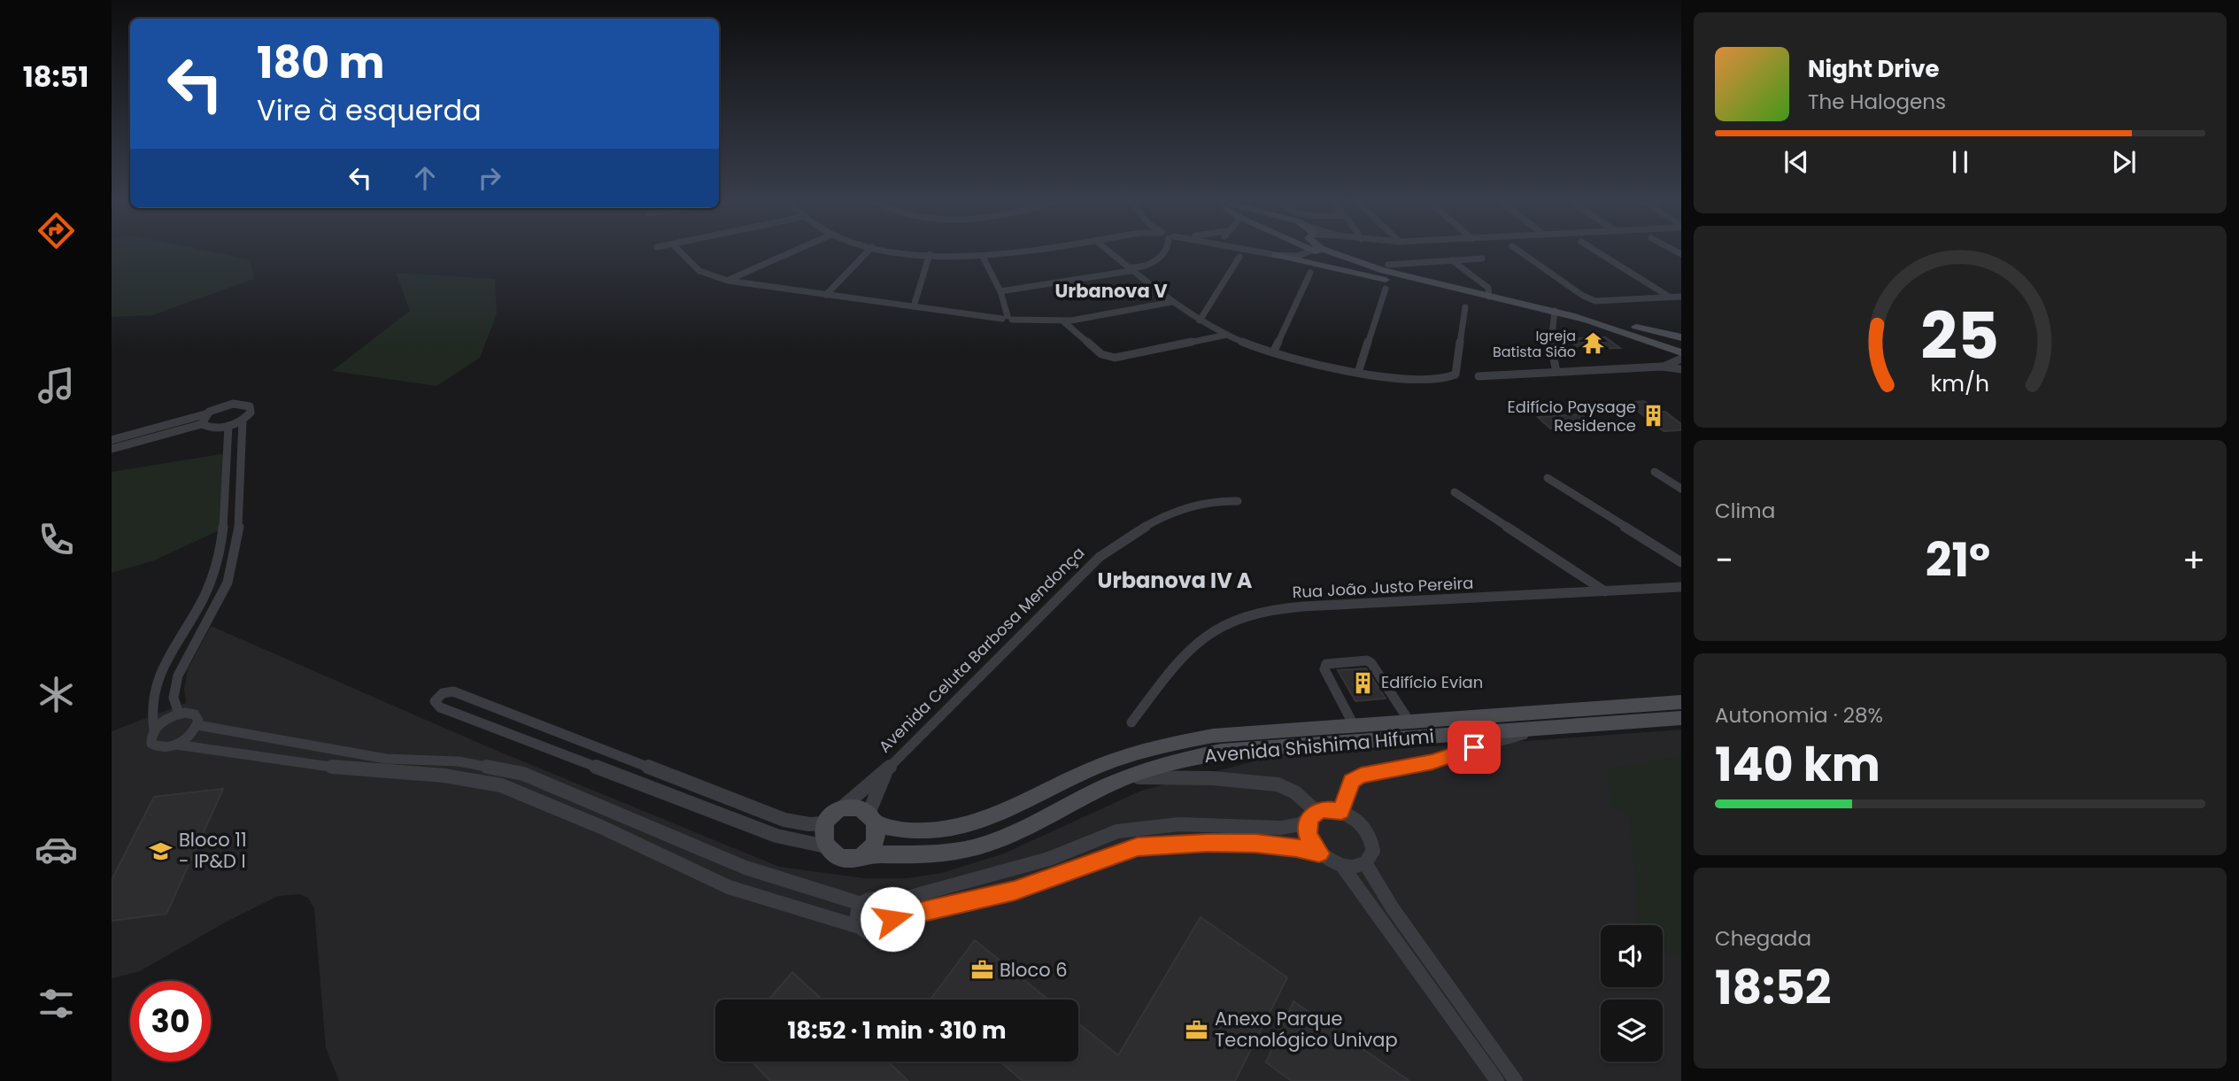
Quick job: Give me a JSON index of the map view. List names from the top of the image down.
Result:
{
  "streets": {
    "street": ["Rua João Justo Pereira", "Avenida Celuta Barbosa Mendonça", "Avenida Shishima Hifumi"]
  },
  "crossings": [
    ["Avenida Celuta Barbosa Mendonça", "Avenida Shishima Hifumi"]
  ],
  "districts": ["Urbanova V", "Urbanova IV A"],
  "places": {
    "temple": ["Igreja Batista Sião"],
    "building": ["Edifício Paysage Residence", "Edifício Evian"],
    "school or university": ["Bloco 11 - IP&D I"],
    "office": ["Bloco 6", "Anexo Parque Tecnológico Univap"]
  },
  "page": {
    "tabs": "18:51",
    "turn": ["180 m", "Vire à esquerda"],
    "song": ["Night Drive", "The Halogens"],
    "tile": [
      "Clima",
      ["Autonomia · 28%", "140 km"],
      ["Chegada", "18:52"]
    ],
    "heat": ["−", "21°", "+"],
    "limit": "30",
    "trip": "18:52 · 1 min · 310 m",
    "gauge": ["25", "km/h"]
  }
}
